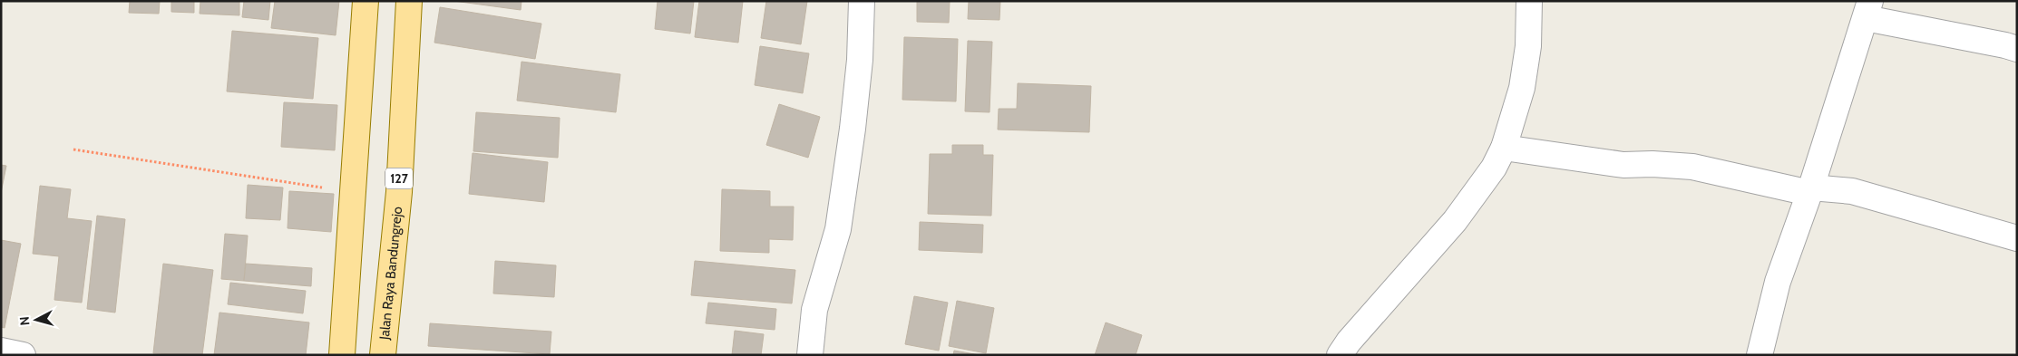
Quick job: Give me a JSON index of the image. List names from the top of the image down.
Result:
{
  "streets": {
    "main road": ["127", "Jalan Raya Bandungrejo"]
  },
  "north": "left"
}
